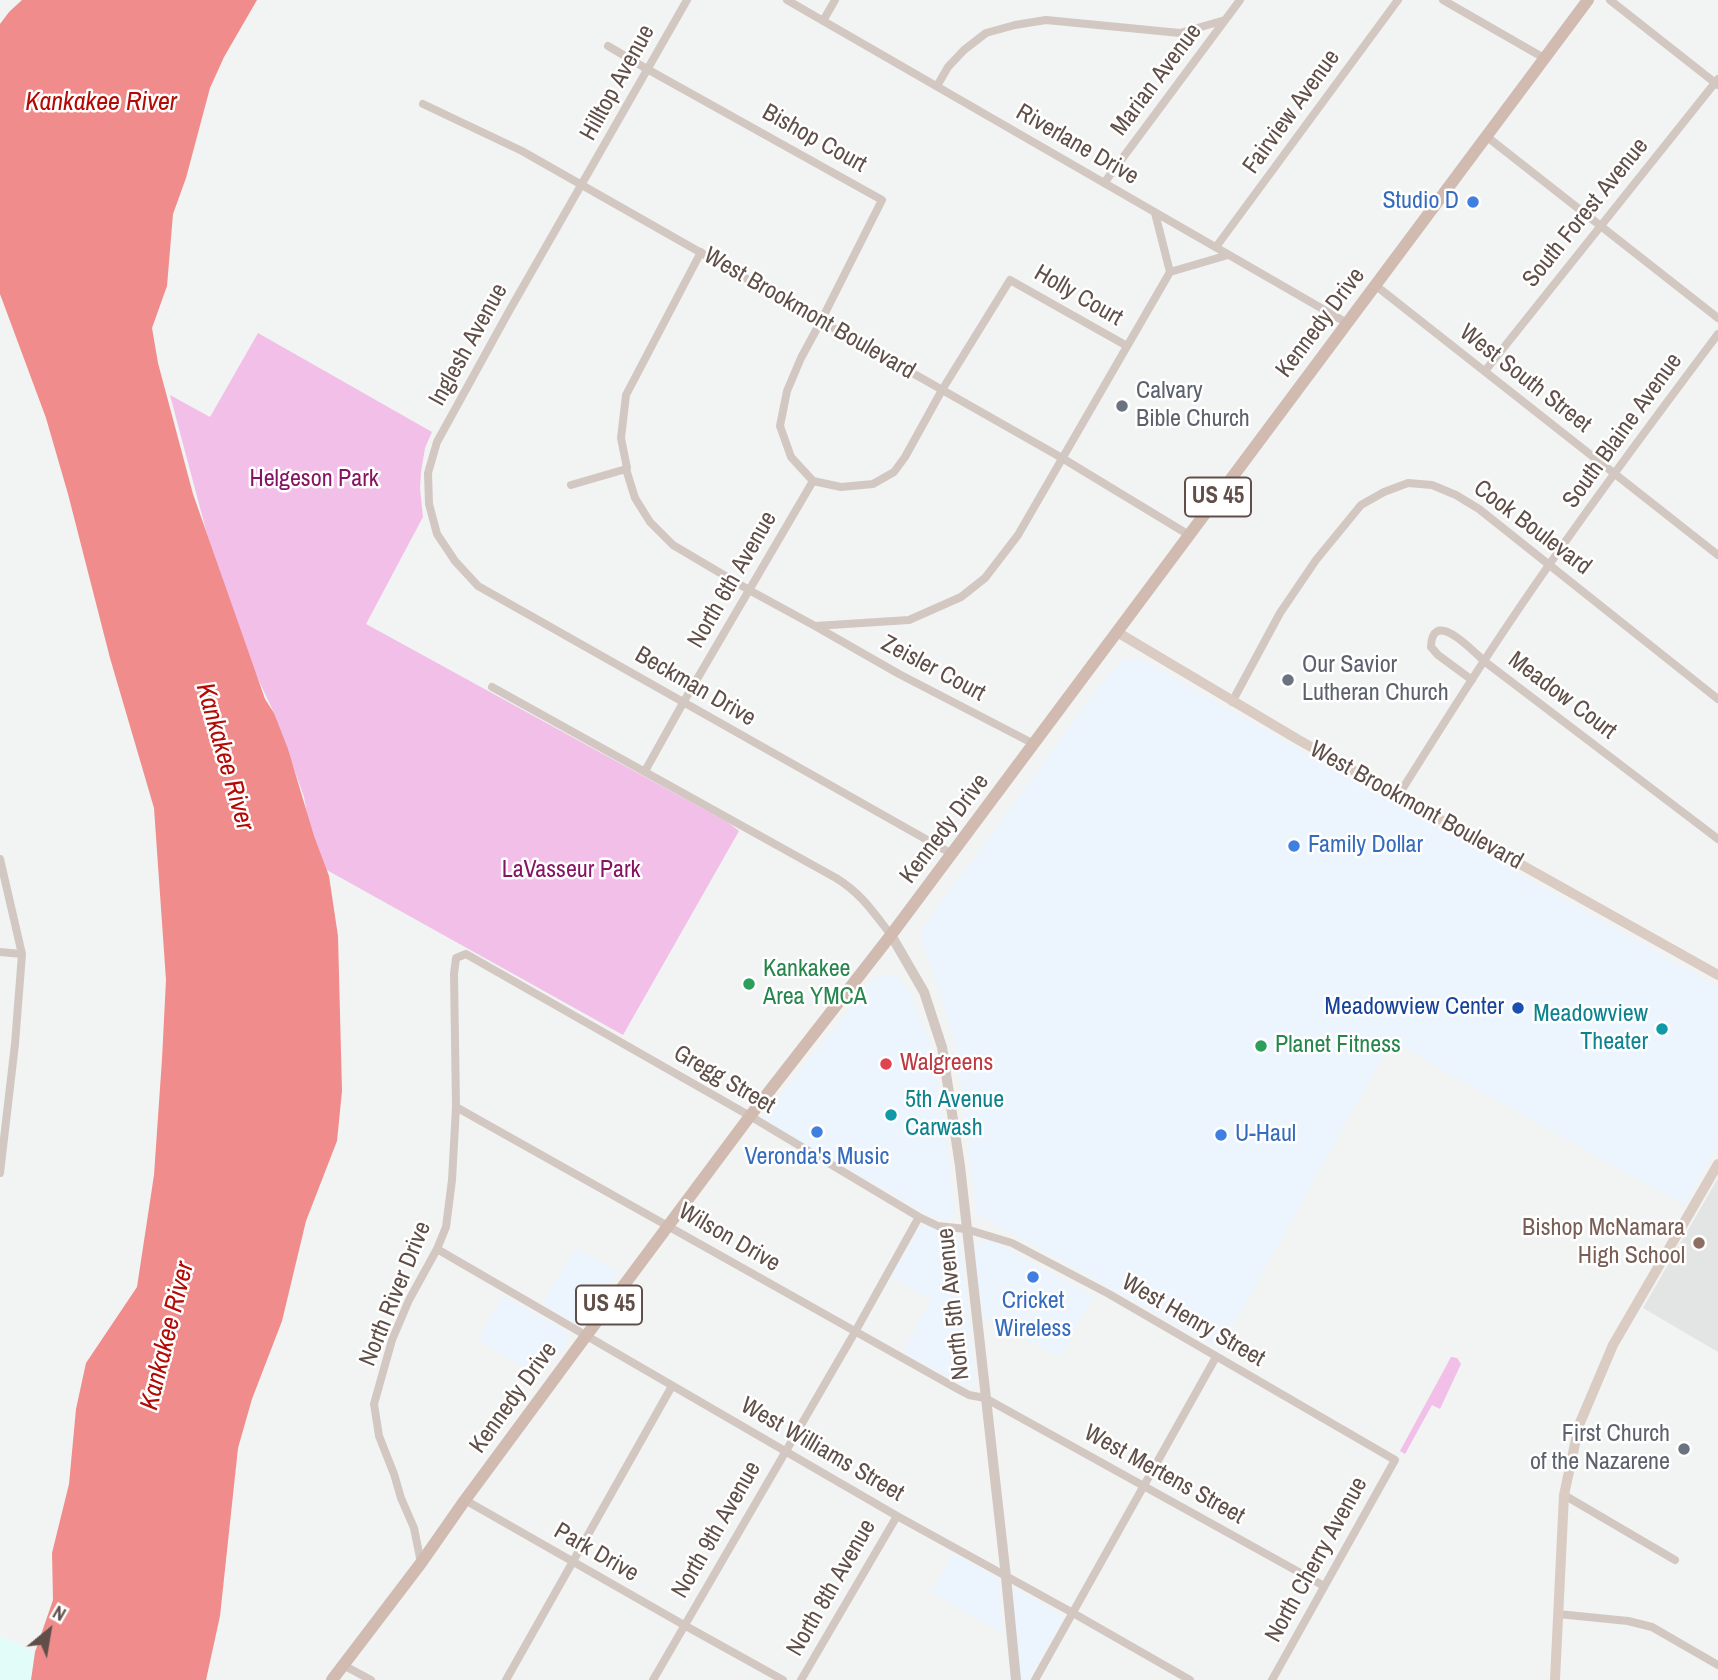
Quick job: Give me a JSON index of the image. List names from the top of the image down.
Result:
{
  "streets": {
    "main road": ["West Brookmont Boulevard", "Kennedy Drive", "US 45"],
    "street": [
      "Marian Avenue",
      "Hilltop Avenue",
      "Fairview Avenue",
      "Bishop Court",
      "Riverlane Drive",
      "South Forest Avenue",
      "Holly Court",
      "Inglesh Avenue",
      "West South Street",
      "South Blaine Avenue",
      "Cook Boulevard",
      "North 6th Avenue",
      "Zeisler Court",
      "Beckman Drive",
      "Meadow Court",
      "Gregg Street",
      "Wilson Drive",
      "North River Drive",
      "North 5th Avenue",
      "West Henry Street",
      "West Williams Street",
      "West Mertens Street",
      "North 9th Avenue",
      "Park Drive",
      "North Cherry Avenue",
      "North 8th Avenue"
    ]
  },
  "crossings": [
    ["Marian Avenue", "Riverlane Drive"],
    ["Hilltop Avenue", "Bishop Court"],
    ["Hilltop Avenue", "West Brookmont Boulevard"],
    ["Hilltop Avenue", "Inglesh Avenue"],
    ["Fairview Avenue", "Riverlane Drive"],
    ["Bishop Court", "Holly Court"],
    ["Bishop Court", "West Brookmont Boulevard"],
    ["Bishop Court", "North 6th Avenue"],
    ["Riverlane Drive", "Kennedy Drive"],
    ["South Forest Avenue", "West South Street"],
    ["Holly Court", "West Brookmont Boulevard"],
    ["Holly Court", "North 6th Avenue"],
    ["West Brookmont Boulevard", "Kennedy Drive"],
    ["West Brookmont Boulevard", "Inglesh Avenue"],
    ["West Brookmont Boulevard", "South Blaine Avenue"],
    ["West Brookmont Boulevard", "Cook Boulevard"],
    ["West Brookmont Boulevard", "North 6th Avenue"],
    ["West Brookmont Boulevard", "Zeisler Court"],
    ["Kennedy Drive", "West South Street"],
    ["Kennedy Drive", "Zeisler Court"],
    ["Kennedy Drive", "Beckman Drive"],
    ["Kennedy Drive", "Gregg Street"],
    ["Kennedy Drive", "Wilson Drive"],
    ["Kennedy Drive", "North River Drive"],
    ["Kennedy Drive", "North 5th Avenue"],
    ["Kennedy Drive", "West Williams Street"],
    ["Kennedy Drive", "Park Drive"],
    ["Inglesh Avenue", "Beckman Drive"],
    ["West South Street", "South Blaine Avenue"],
    ["South Blaine Avenue", "Cook Boulevard"],
    ["South Blaine Avenue", "Meadow Court"],
    ["North 6th Avenue", "Zeisler Court"],
    ["North 6th Avenue", "Beckman Drive"],
    ["Gregg Street", "North River Drive"],
    ["Gregg Street", "North 5th Avenue"],
    ["Gregg Street", "West Henry Street"],
    ["Gregg Street", "North 9th Avenue"],
    ["Wilson Drive", "North River Drive"],
    ["Wilson Drive", "North 5th Avenue"],
    ["Wilson Drive", "West Mertens Street"],
    ["Wilson Drive", "North 9th Avenue"],
    ["North River Drive", "West Williams Street"],
    ["North 5th Avenue", "West Henry Street"],
    ["North 5th Avenue", "West Williams Street"],
    ["North 5th Avenue", "West Mertens Street"],
    ["West Henry Street", "North Cherry Avenue"],
    ["West Williams Street", "North 9th Avenue"],
    ["West Williams Street", "North 8th Avenue"],
    ["West Mertens Street", "North Cherry Avenue"],
    ["North 9th Avenue", "Park Drive"]
  ],
  "water": ["Kankakee River"],
  "parks": ["Helgeson Park", "LaVasseur Park"],
  "places": [
    "Studio D",
    "Calvary Bible Church",
    "Our Savior Lutheran Church",
    "Family Dollar",
    "Kankakee Area YMCA",
    "Meadowview Center",
    "Meadowview Theater",
    "Planet Fitness",
    "Walgreens",
    "5th Avenue Carwash",
    "Veronda's Music",
    "U-Haul",
    "Bishop McNamara High School",
    "Cricket Wireless",
    "First Church of the Nazarene"
  ],
  "north": "top right"
}
